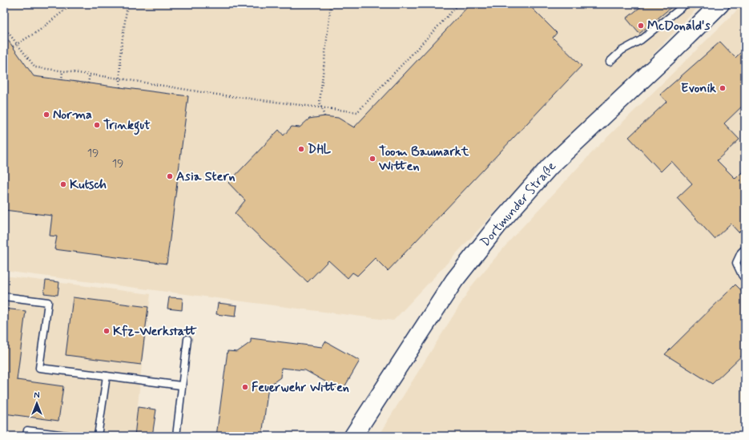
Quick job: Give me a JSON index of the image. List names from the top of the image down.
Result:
{
  "streets": {
    "main road": ["Dortmunder Straße"]
  },
  "places": [
    "McDonald's",
    "Evonik",
    "Norma",
    "Trinkgut",
    "DHL",
    "Toom Baumarkt Witten",
    "Asia Stern",
    "Kutsch",
    "Kfz-Werkstatt",
    "Feuerwehr Witten"
  ],
  "house_numbers": ["19", "19"],
  "north": "top"
}
